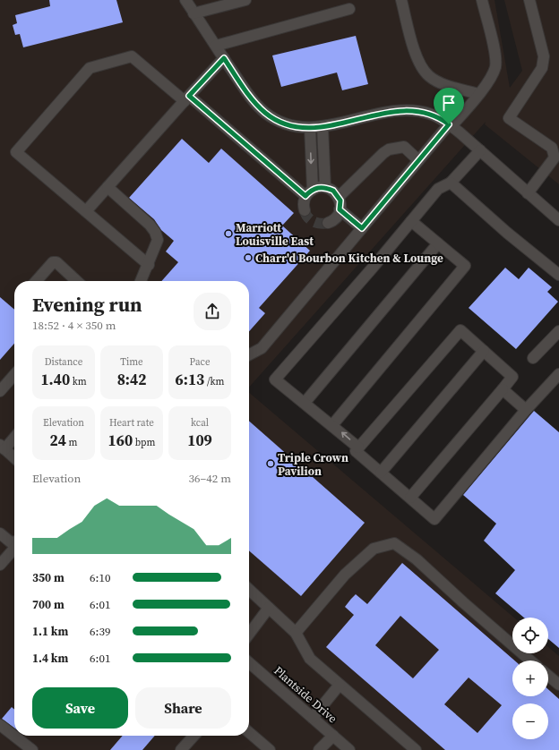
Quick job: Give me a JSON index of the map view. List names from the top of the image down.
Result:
{
  "streets": {
    "street": ["Plantside Drive"]
  },
  "places": ["Marriott Louisville East", "Charr'd Bourbon Kitchen & Lounge", "Triple Crown Pavilion"],
  "page": {
    "heading": ["Evening run", "18:52 · 4 × 350 m"],
    "stats": [
      ["Distance", "1.40 km"],
      ["Time", "8:42"],
      ["Pace", "6:13 /km"],
      ["Elevation", "24 m"],
      ["Heart rate", "160 bpm"],
      ["kcal", "109"]
    ],
    "chart": ["Elevation", "36–42 m"],
    "list": [
      {
        "name": "350 m",
        "note": "6:10"
      },
      {
        "name": "700 m",
        "note": "6:01"
      },
      {
        "name": "1.1 km",
        "note": "6:39"
      },
      {
        "name": "1.4 km",
        "note": "6:01"
      }
    ],
    "map_buttons": ["+", "−"],
    "buttons": ["Save", "Share"]
  }
}
